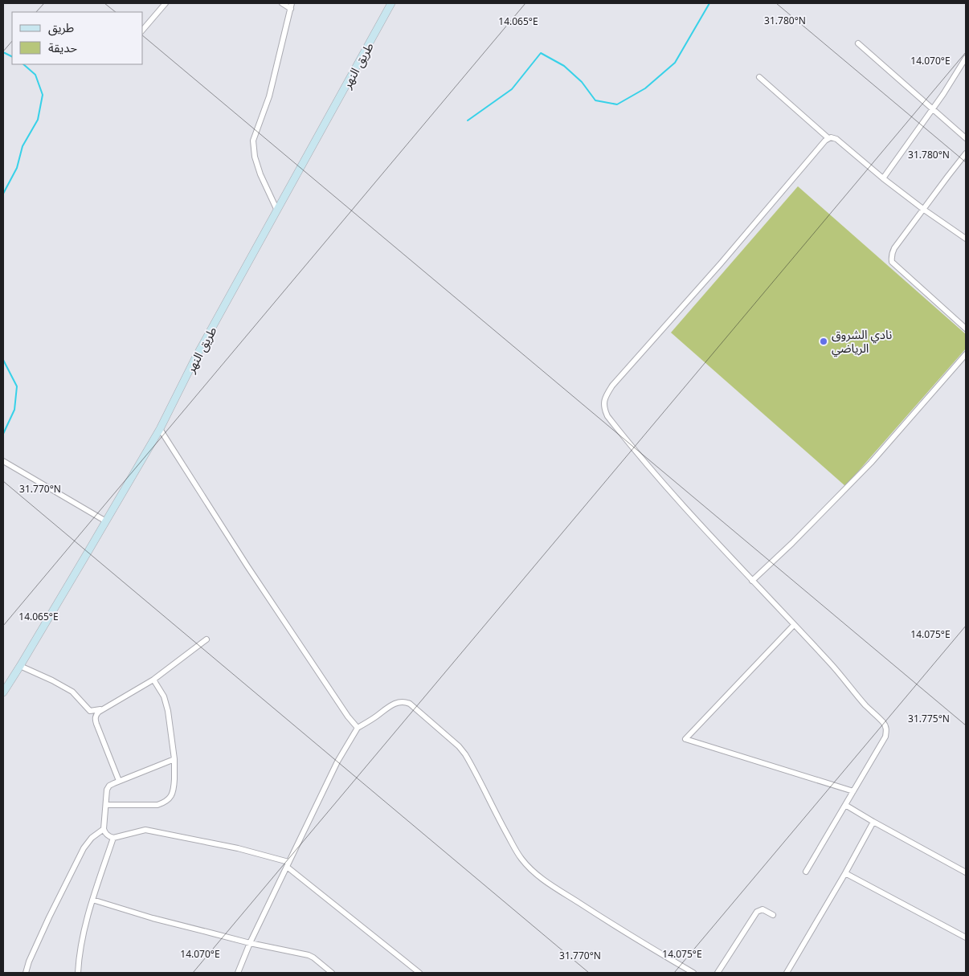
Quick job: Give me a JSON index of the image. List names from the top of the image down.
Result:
{
  "streets": {
    "main road": ["طريق النهر"]
  },
  "places": ["نادي الشروق الرياضي"],
  "legend": ["طريق", "حديقة"],
  "coordinates": [
    "31.780°N",
    "14.065°E",
    "14.070°E",
    "31.770°N",
    "14.075°E",
    "31.775°N"
  ]
}
